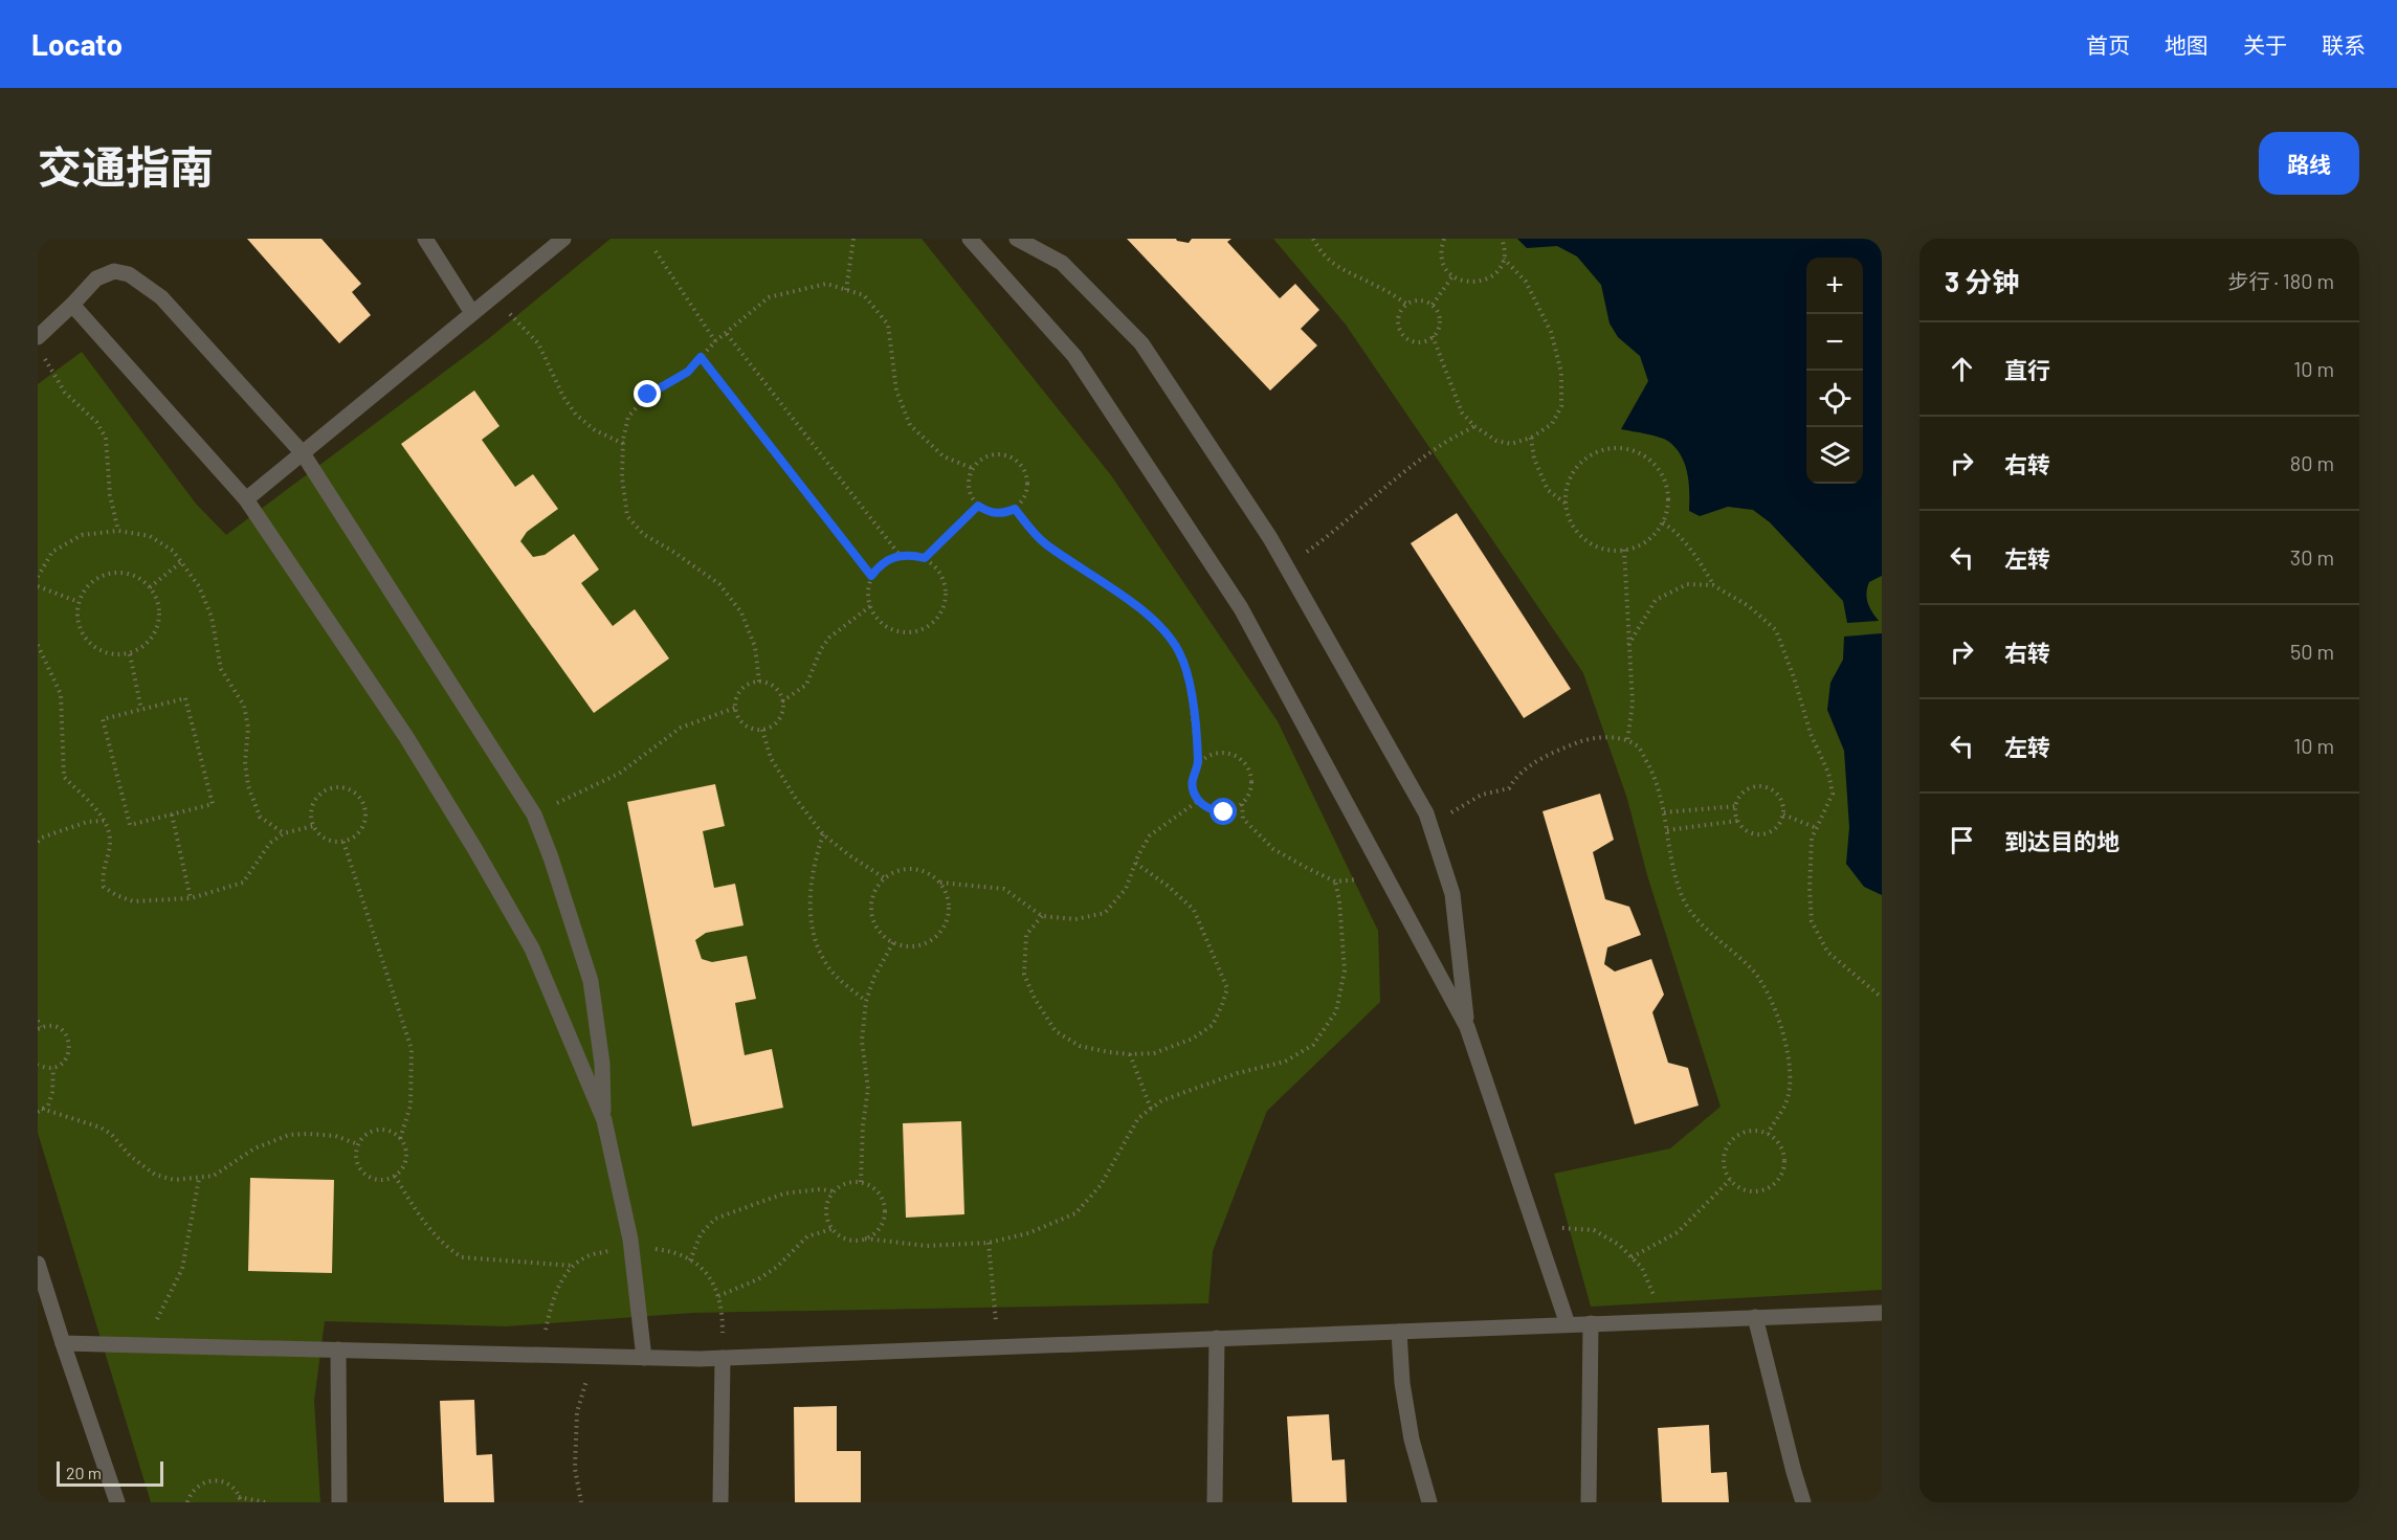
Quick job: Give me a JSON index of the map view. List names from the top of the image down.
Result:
{
  "scale_bar": "20 m",
  "page": {
    "header": "Locato",
    "nav": [
      "首页",
      "地图",
      "关于",
      "联系"
    ],
    "title": "交通指南",
    "buttons": "路线",
    "heading": ["3 分钟", "步行 · 180 m"],
    "map_buttons": ["+", "−"],
    "list": [
      ["直行", "10 m"],
      ["右转", "80 m"],
      ["左转", "30 m"],
      ["右转", "50 m"],
      ["左转", "10 m"],
      "到达目的地"
    ],
    "scale": "20 m"
  }
}
